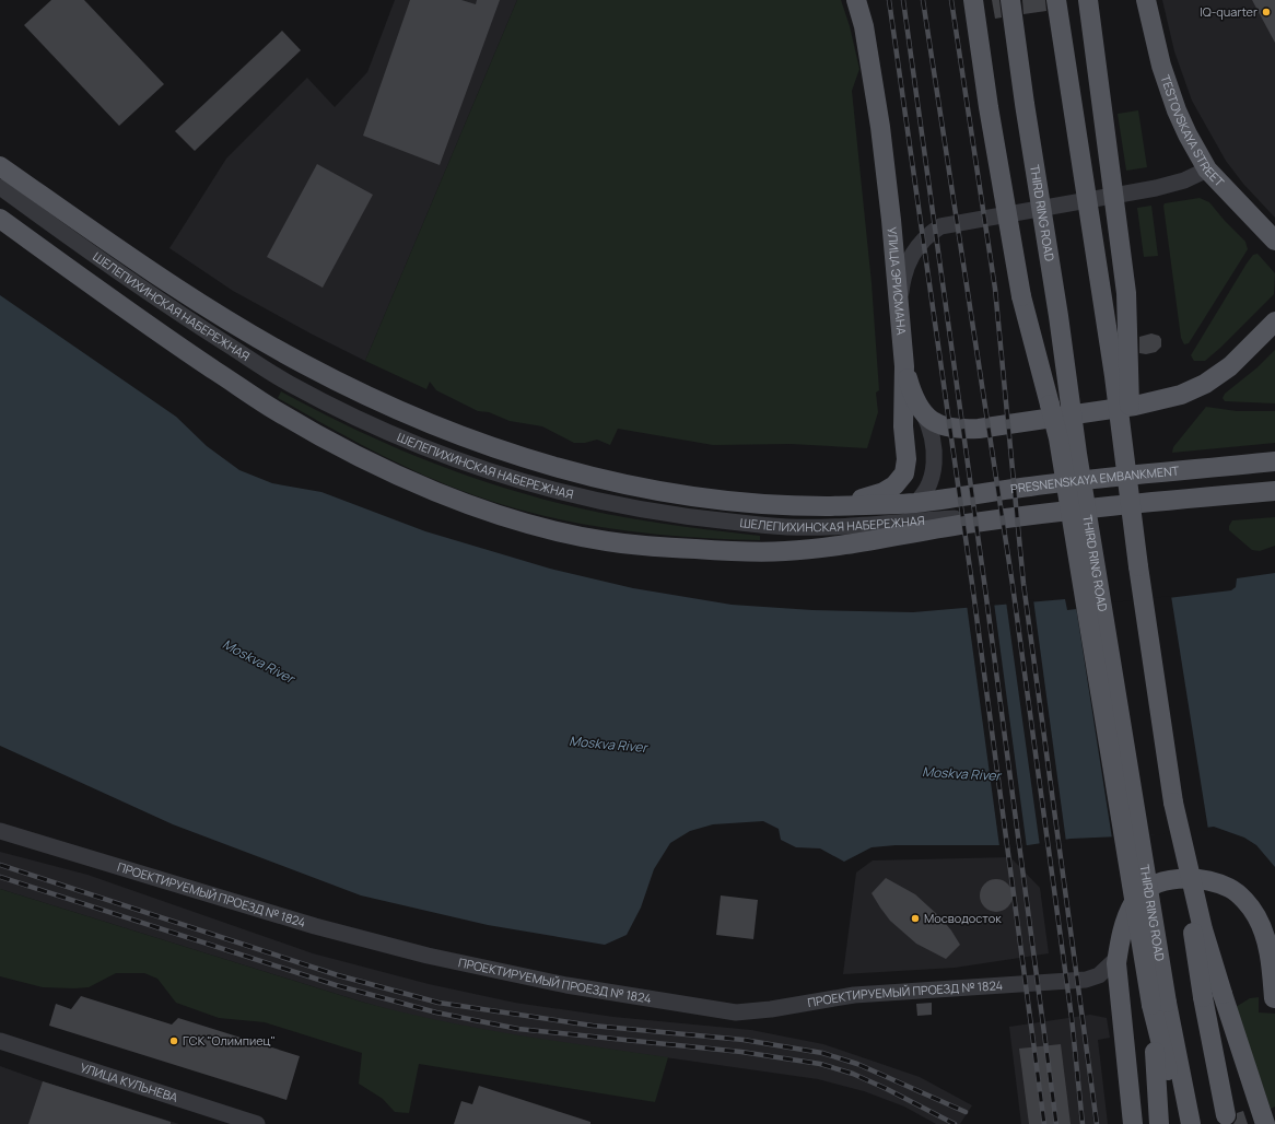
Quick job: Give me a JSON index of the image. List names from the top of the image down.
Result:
{
  "streets": {
    "main road": [
      "TESTOVSKAYA STREET",
      "THIRD RING ROAD",
      "УЛИЦА ЭРИСМАНА",
      "ШЕЛЕПИХИНСКАЯ НАБЕРЕЖНАЯ",
      "PRESNENSKAYA EMBANKMENT"
    ],
    "street": ["ПРОЕКТИРУЕМЫЙ ПРОЕЗД № 1824", "УЛИЦА КУЛЬНЕВА"]
  },
  "crossings": [
    ["УЛИЦА ЭРИСМАНА", "ШЕЛЕПИХИНСКАЯ НАБЕРЕЖНАЯ"],
    ["ШЕЛЕПИХИНСКАЯ НАБЕРЕЖНАЯ", "PRESNENSKAYA EMBANKMENT"]
  ],
  "water": ["Moskva River"],
  "places": ["IQ-quarter", "Мосводосток", "ГСК \"Олимпиец\""]
}
